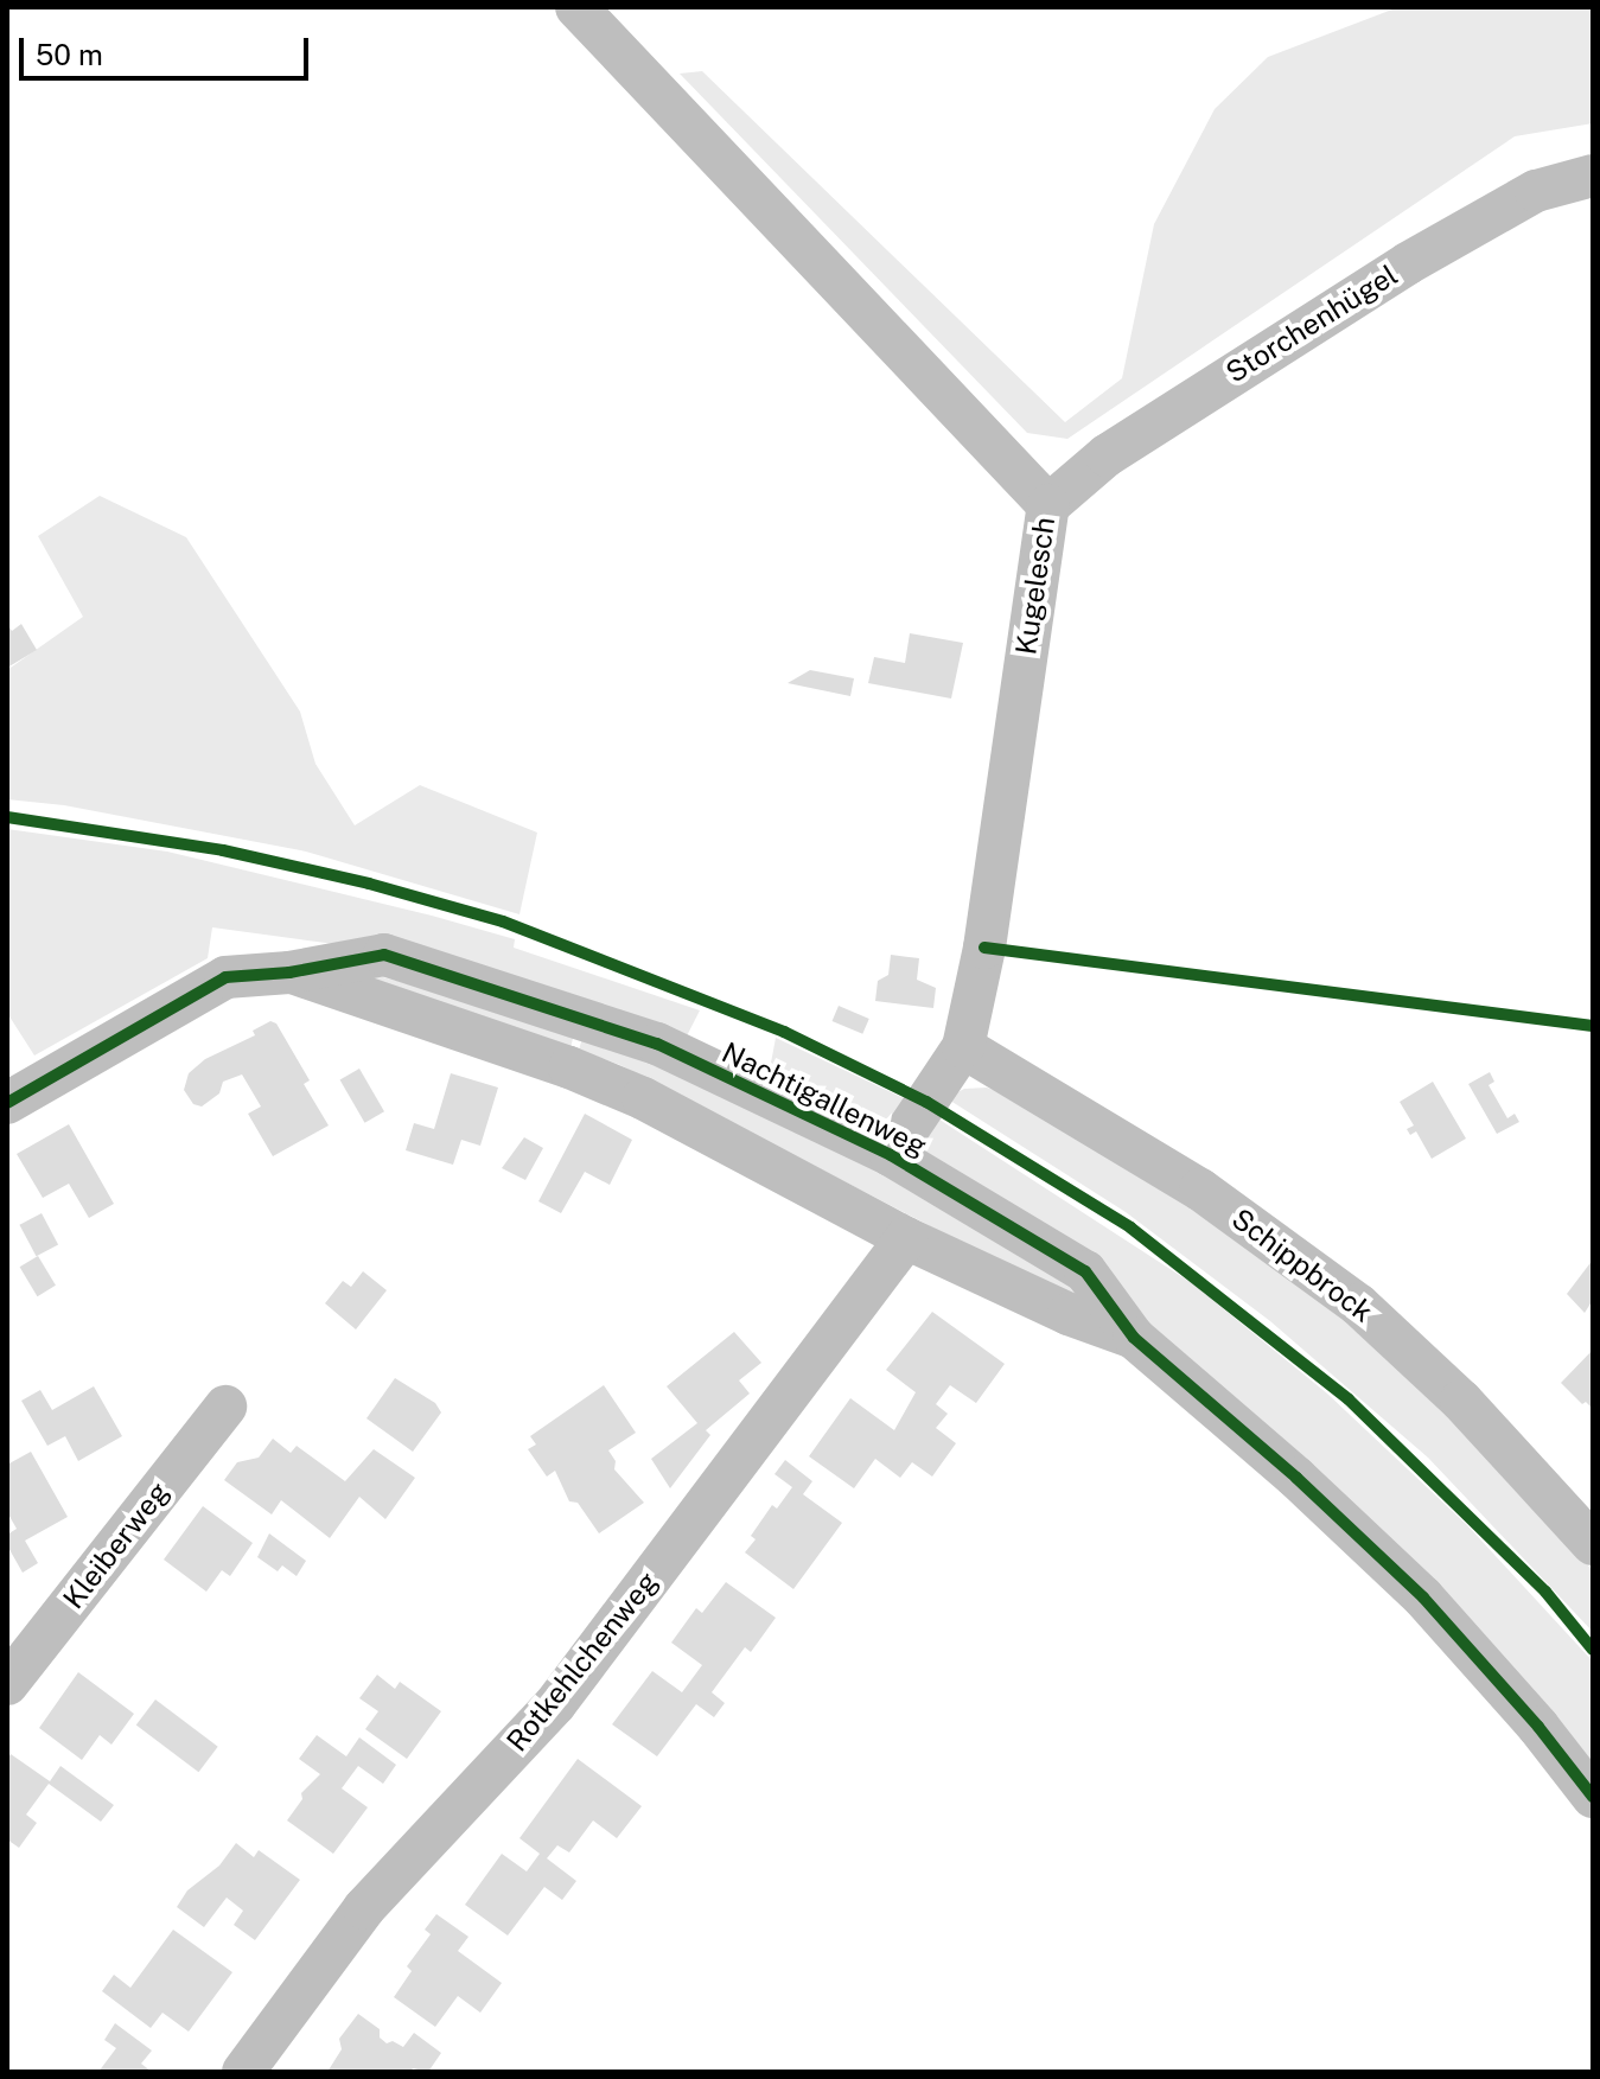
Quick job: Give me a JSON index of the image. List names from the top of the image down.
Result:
{
  "streets": {
    "street": [
      "Storchenhügel",
      "Kugelesch",
      "Nachtigallenweg",
      "Schippbrock",
      "Kleiberweg",
      "Rotkehlchenweg"
    ]
  },
  "crossings": [
    ["Storchenhügel", "Kugelesch"],
    ["Kugelesch", "Nachtigallenweg"],
    ["Kugelesch", "Schippbrock"],
    ["Nachtigallenweg", "Rotkehlchenweg"]
  ],
  "scale_bar": "50 m"
}
